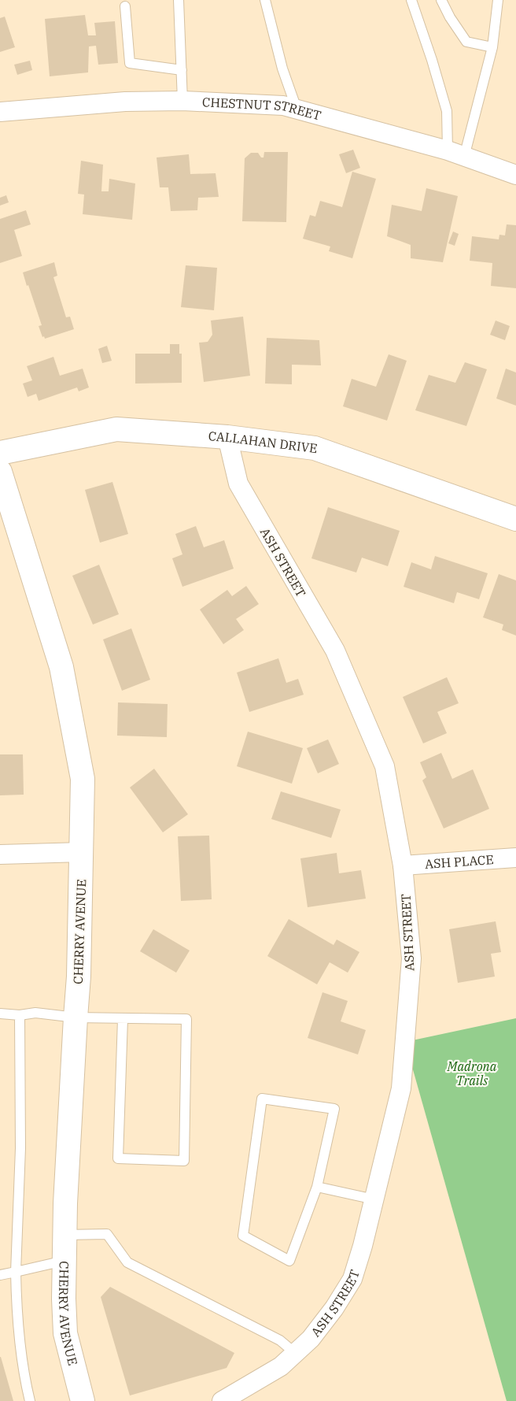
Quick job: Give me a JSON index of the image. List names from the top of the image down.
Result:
{
  "streets": {
    "street": [
      "CHESTNUT STREET",
      "CALLAHAN DRIVE",
      "ASH STREET",
      "ASH PLACE",
      "CHERRY AVENUE"
    ]
  },
  "crossings": [
    ["CALLAHAN DRIVE", "ASH STREET"],
    ["ASH STREET", "ASH PLACE"]
  ],
  "parks": ["Madrona Trails"]
}
